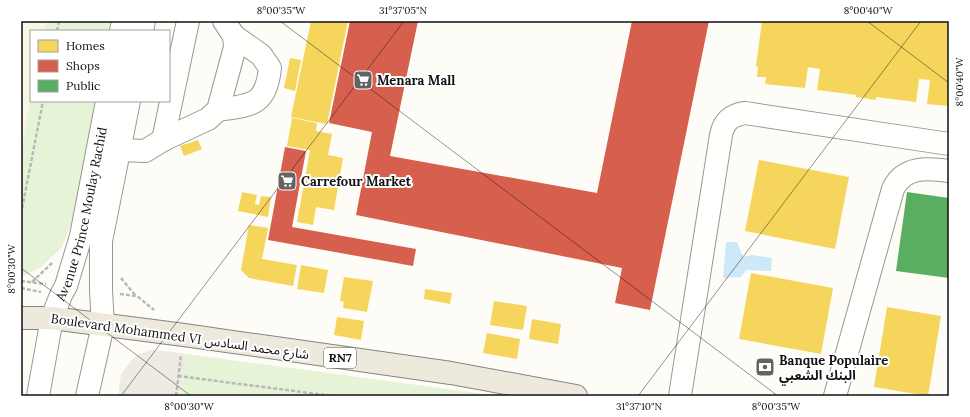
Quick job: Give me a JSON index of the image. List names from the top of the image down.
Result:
{
  "streets": {
    "main road": ["Boulevard Mohammed VI شارع محمد السادس", "RN7"],
    "street": ["Avenue Prince Moulay Rachid"]
  },
  "crossings": [
    ["Avenue Prince Moulay Rachid", "Boulevard Mohammed VI شارع محمد السادس"]
  ],
  "places": {
    "supermarket": ["Menara Mall", "Carrefour Market"],
    "bank": ["Banque Populaire البنك الشعبي"]
  },
  "legend": ["Homes", "Shops", "Public"],
  "coordinates": [
    "8°00'35\"W",
    "31°37'05\"N",
    "8°00'40\"W",
    "8°00'30\"W",
    "31°37'10\"N"
  ]
}
